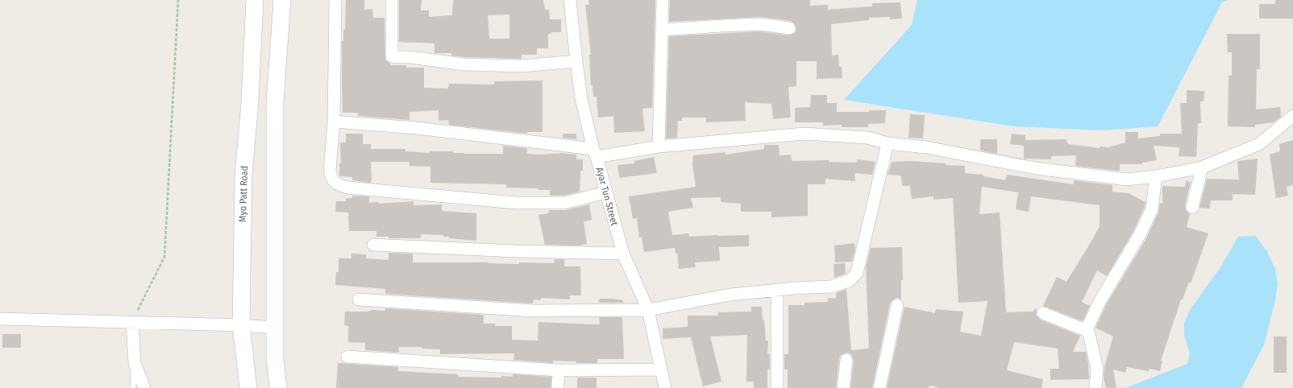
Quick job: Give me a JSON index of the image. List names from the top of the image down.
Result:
{
  "streets": {
    "main road": ["Myo Patt Road"],
    "street": ["Ayar Tun Street"]
  }
}
